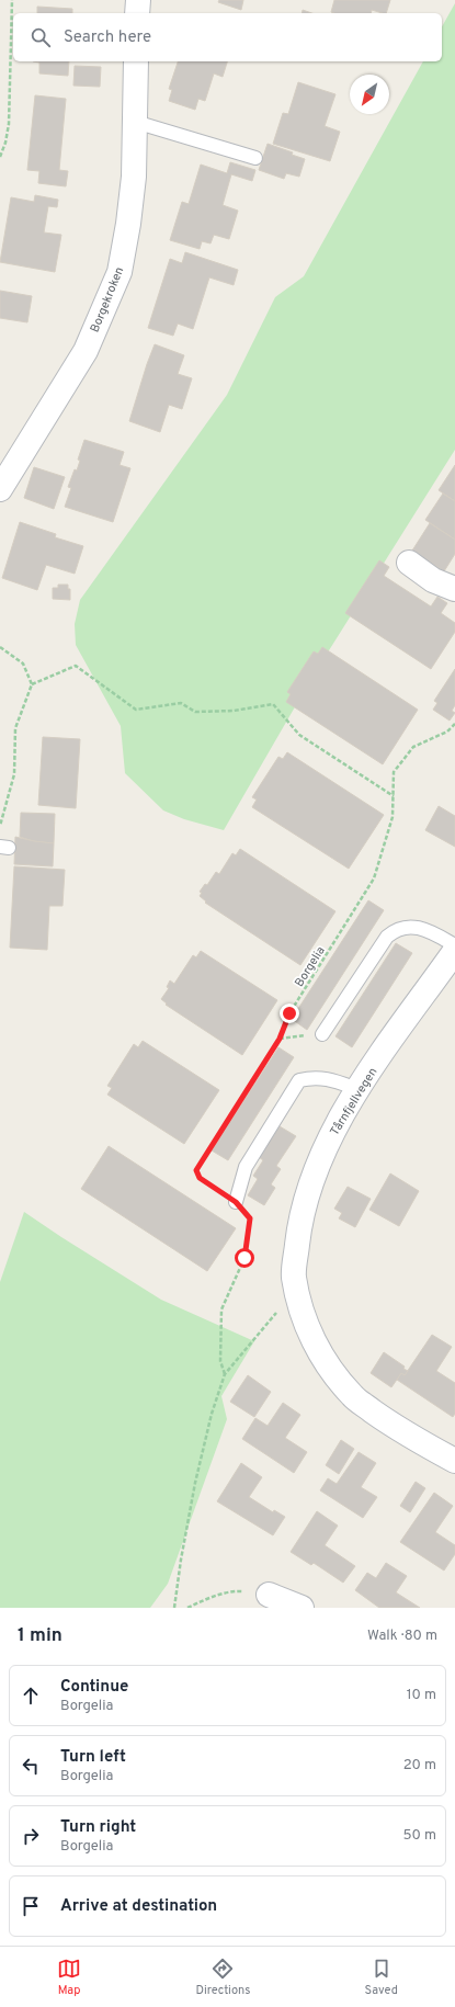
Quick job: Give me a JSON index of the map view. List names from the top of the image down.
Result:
{
  "streets": {
    "street": ["Borgekroken", "Tårnfjellvegen"],
    "path": ["Borgelia"]
  },
  "north": "bottom left",
  "page": {
    "search": "Search here",
    "heading": ["1 min", "Walk · 80 m"],
    "list": [
      ["Continue", "Borgelia", "10 m"],
      ["Turn left", "Borgelia", "20 m"],
      ["Turn right", "Borgelia", "50 m"],
      "Arrive at destination"
    ],
    "nav": ["Map", "Directions", "Saved"]
  }
}
